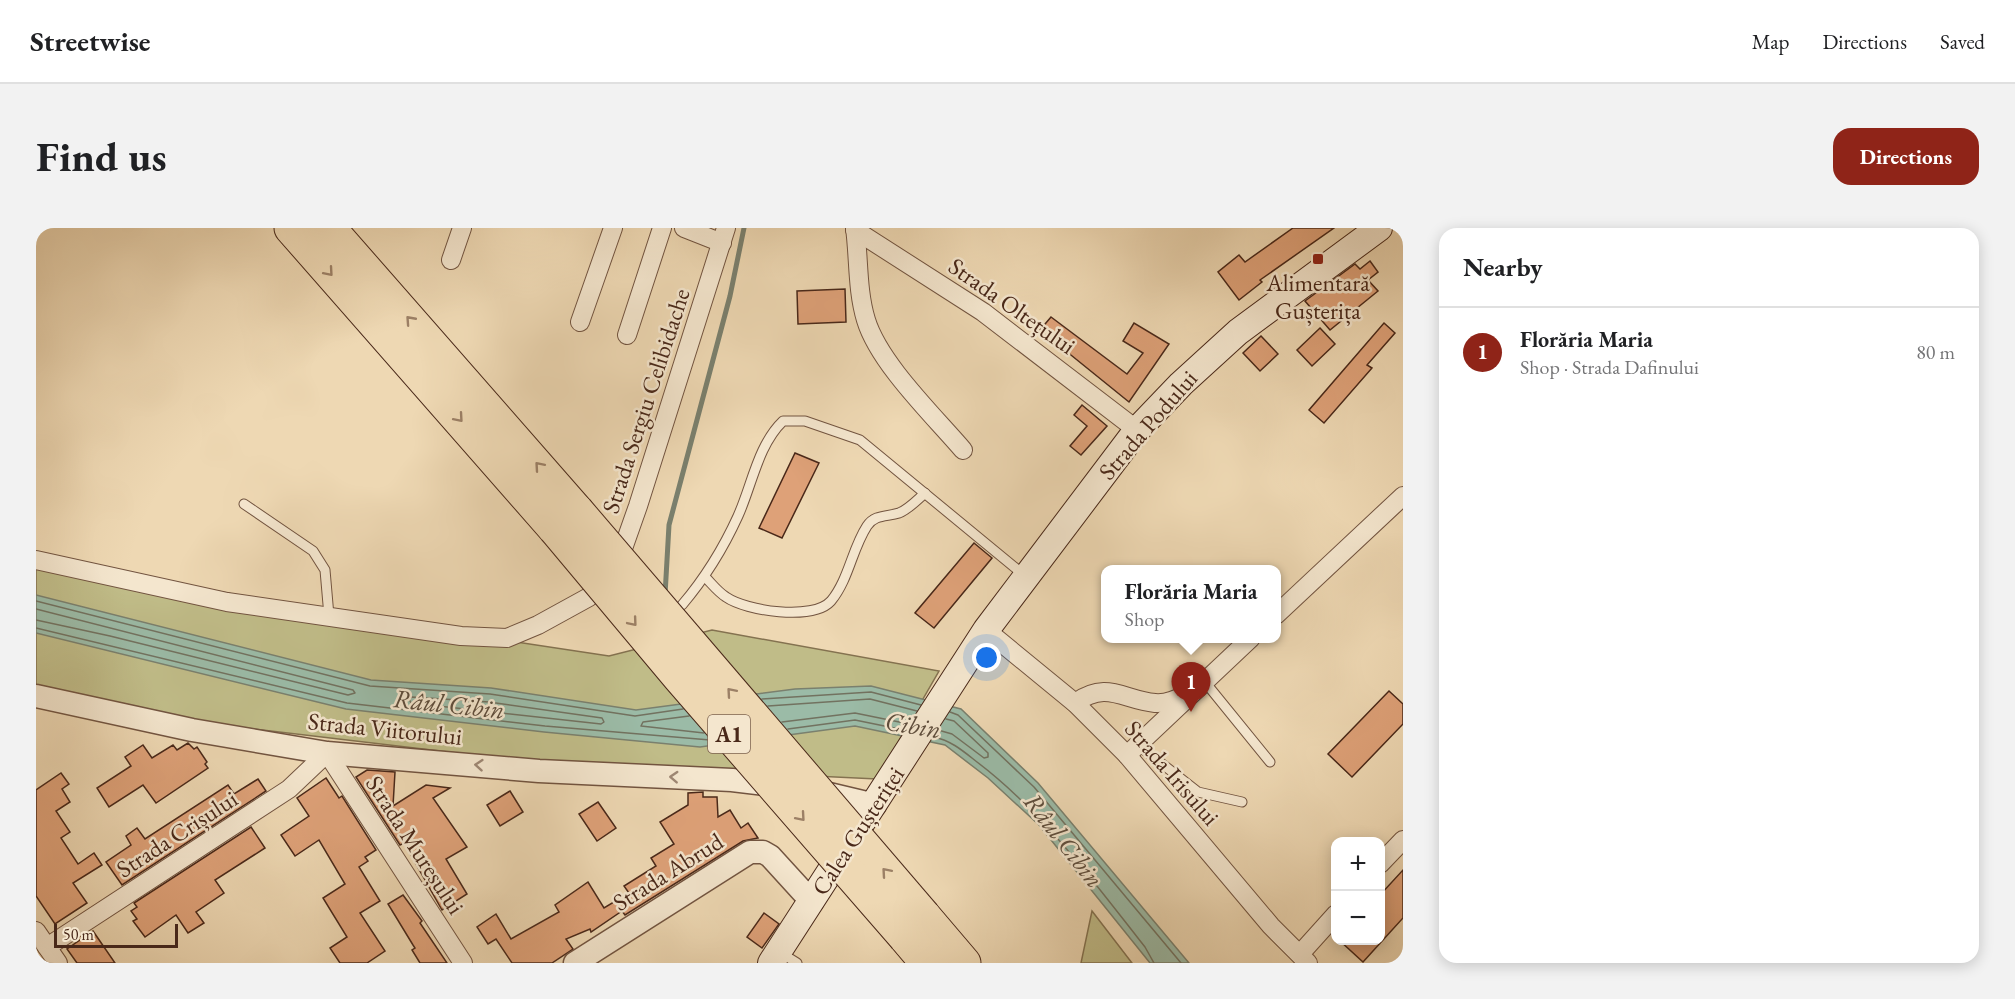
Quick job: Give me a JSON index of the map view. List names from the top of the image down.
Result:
{
  "streets": {
    "highway": ["A1"],
    "main road": ["Strada Podului", "Calea Gușteriței"],
    "street": [
      "Strada Oltețului",
      "Strada Sergiu Celibidache",
      "Strada Viitorului",
      "Strada Irisului",
      "Strada Crișului",
      "Strada Mureșului",
      "Strada Abrud"
    ]
  },
  "crossings": [
    ["Strada Oltețului", "Strada Podului"],
    ["Strada Podului", "Strada Irisului"],
    ["Strada Podului", "Calea Gușteriței"],
    ["Strada Viitorului", "Calea Gușteriței"],
    ["Strada Viitorului", "Strada Crișului"],
    ["Strada Viitorului", "Strada Mureșului"],
    ["Calea Gușteriței", "Strada Abrud"],
    ["Strada Crișului", "Strada Mureșului"]
  ],
  "one_way": ["Strada Viitorului"],
  "water": ["Râul Cibin", "Cibin"],
  "places": {
    "transit": ["Alimentară Gușterița"]
  },
  "scale_bar": "50 m",
  "page": {
    "header": "Streetwise",
    "nav": ["Map", "Directions", "Saved"],
    "buttons": "Directions",
    "title": "Find us",
    "heading": "Nearby",
    "list": [
      {
        "mark": "1",
        "name": "Florăria Maria",
        "note": "Shop · Strada Dafinului",
        "value": "80 m"
      }
    ],
    "popup": ["Florăria Maria", "Shop"],
    "pins": "1",
    "map_buttons": ["+", "−"],
    "scale": "50 m"
  }
}
